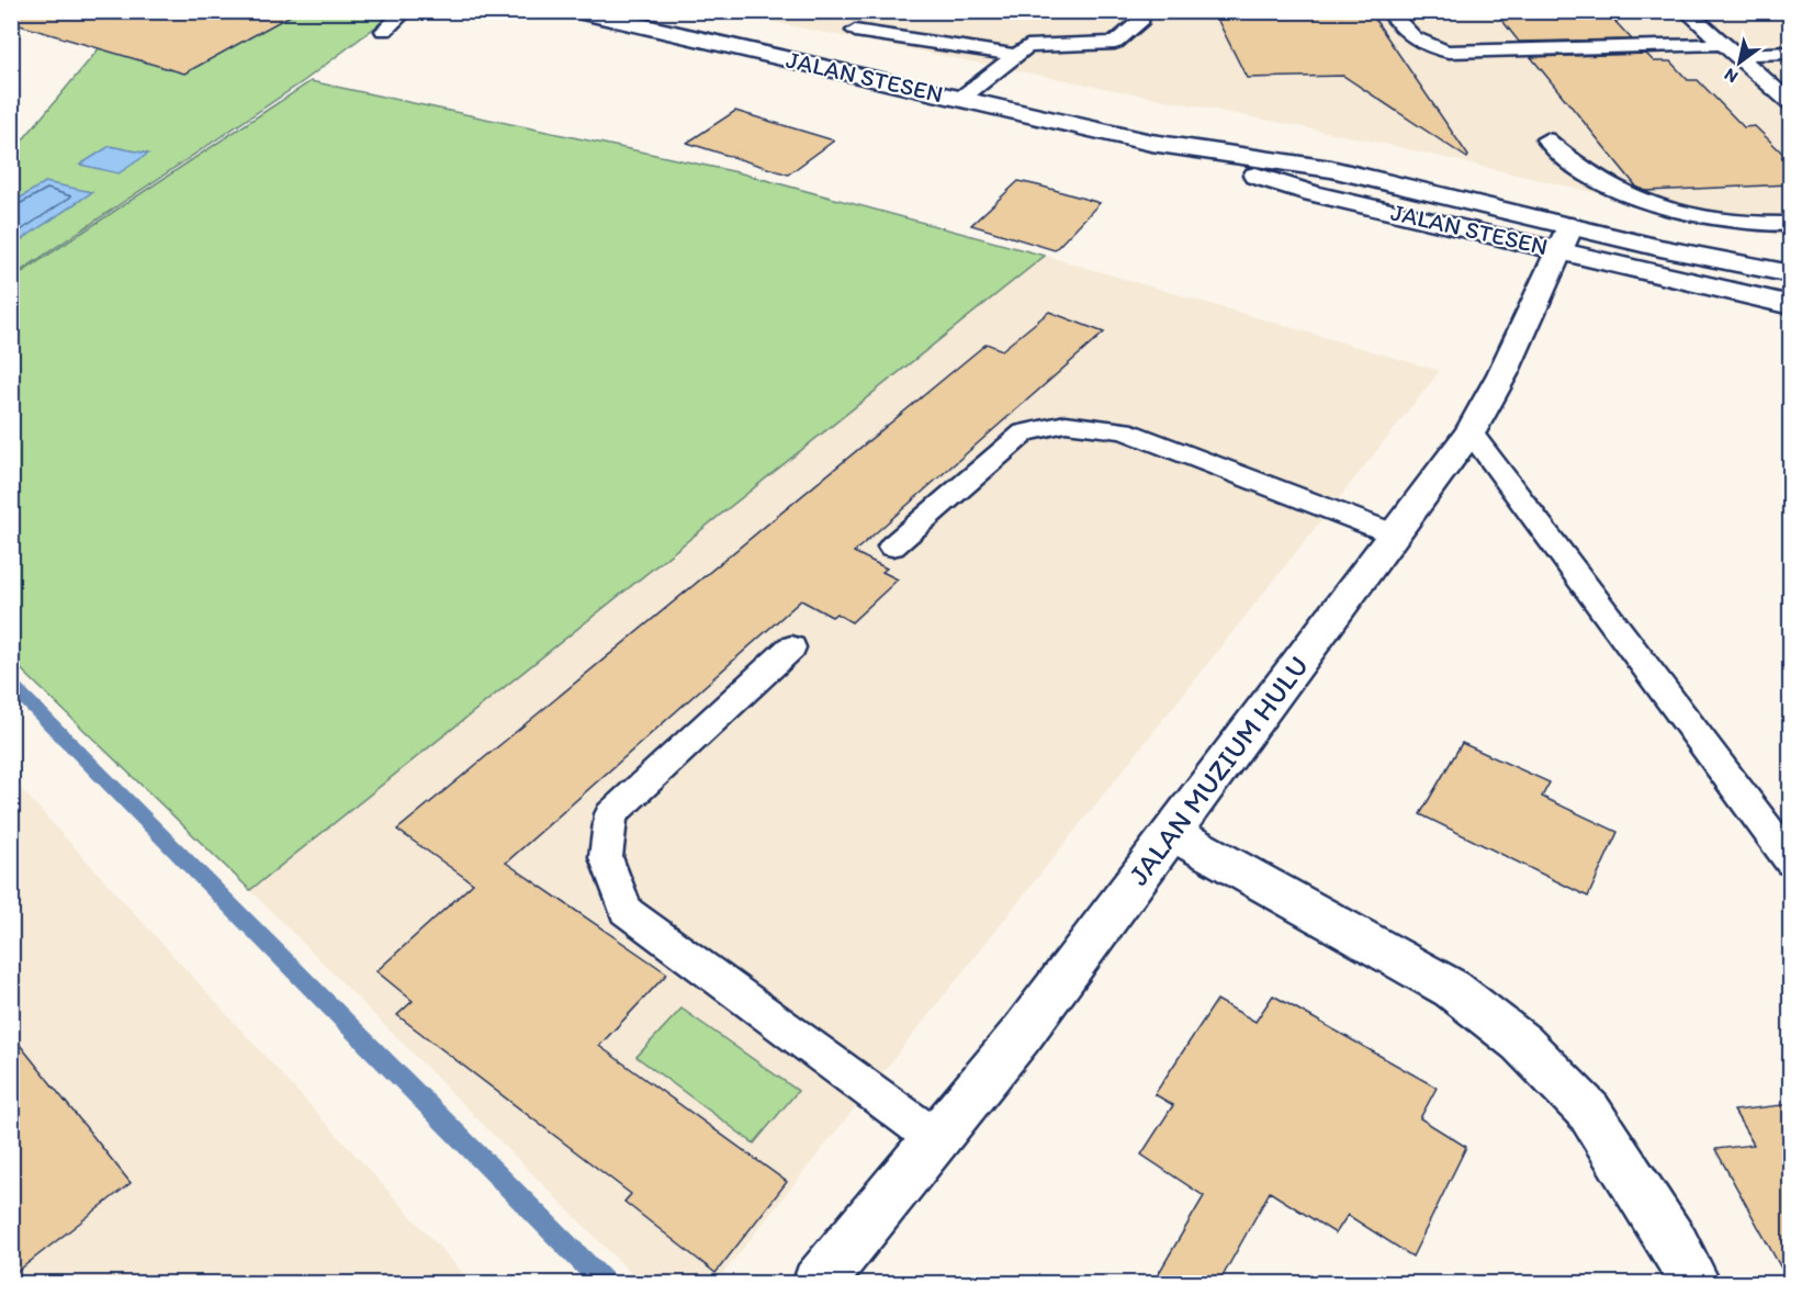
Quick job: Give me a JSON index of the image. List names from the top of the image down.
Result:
{
  "streets": {
    "main road": ["JALAN STESEN", "JALAN MUZIUM HULU"]
  },
  "crossings": [
    ["JALAN STESEN", "JALAN MUZIUM HULU"]
  ],
  "north": "bottom left"
}
